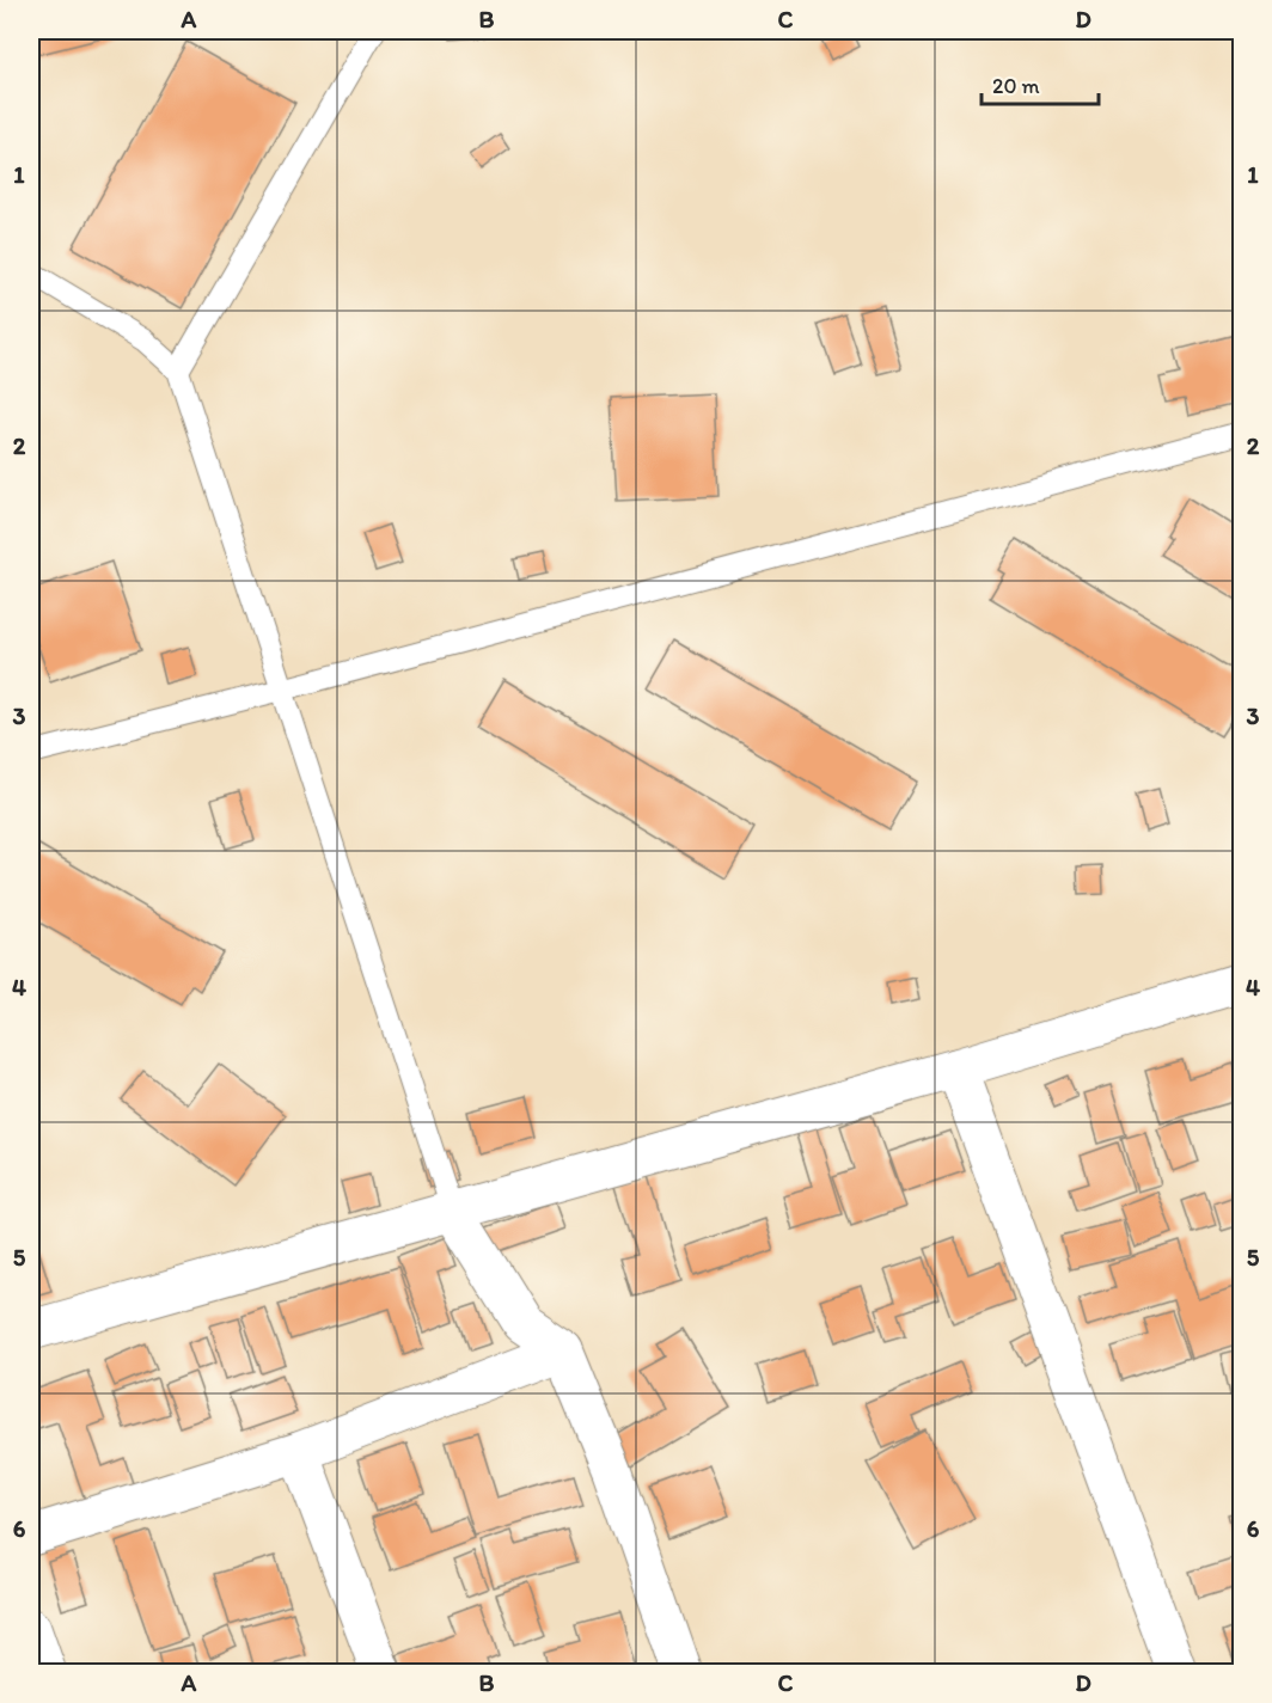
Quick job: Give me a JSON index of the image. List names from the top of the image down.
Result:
{
  "scale_bar": "20 m",
  "grid": {
    "columns": [
      "A",
      "B",
      "C",
      "D"
    ],
    "rows": [
      "1",
      "2",
      "3",
      "4",
      "5",
      "6"
    ]
  }
}
